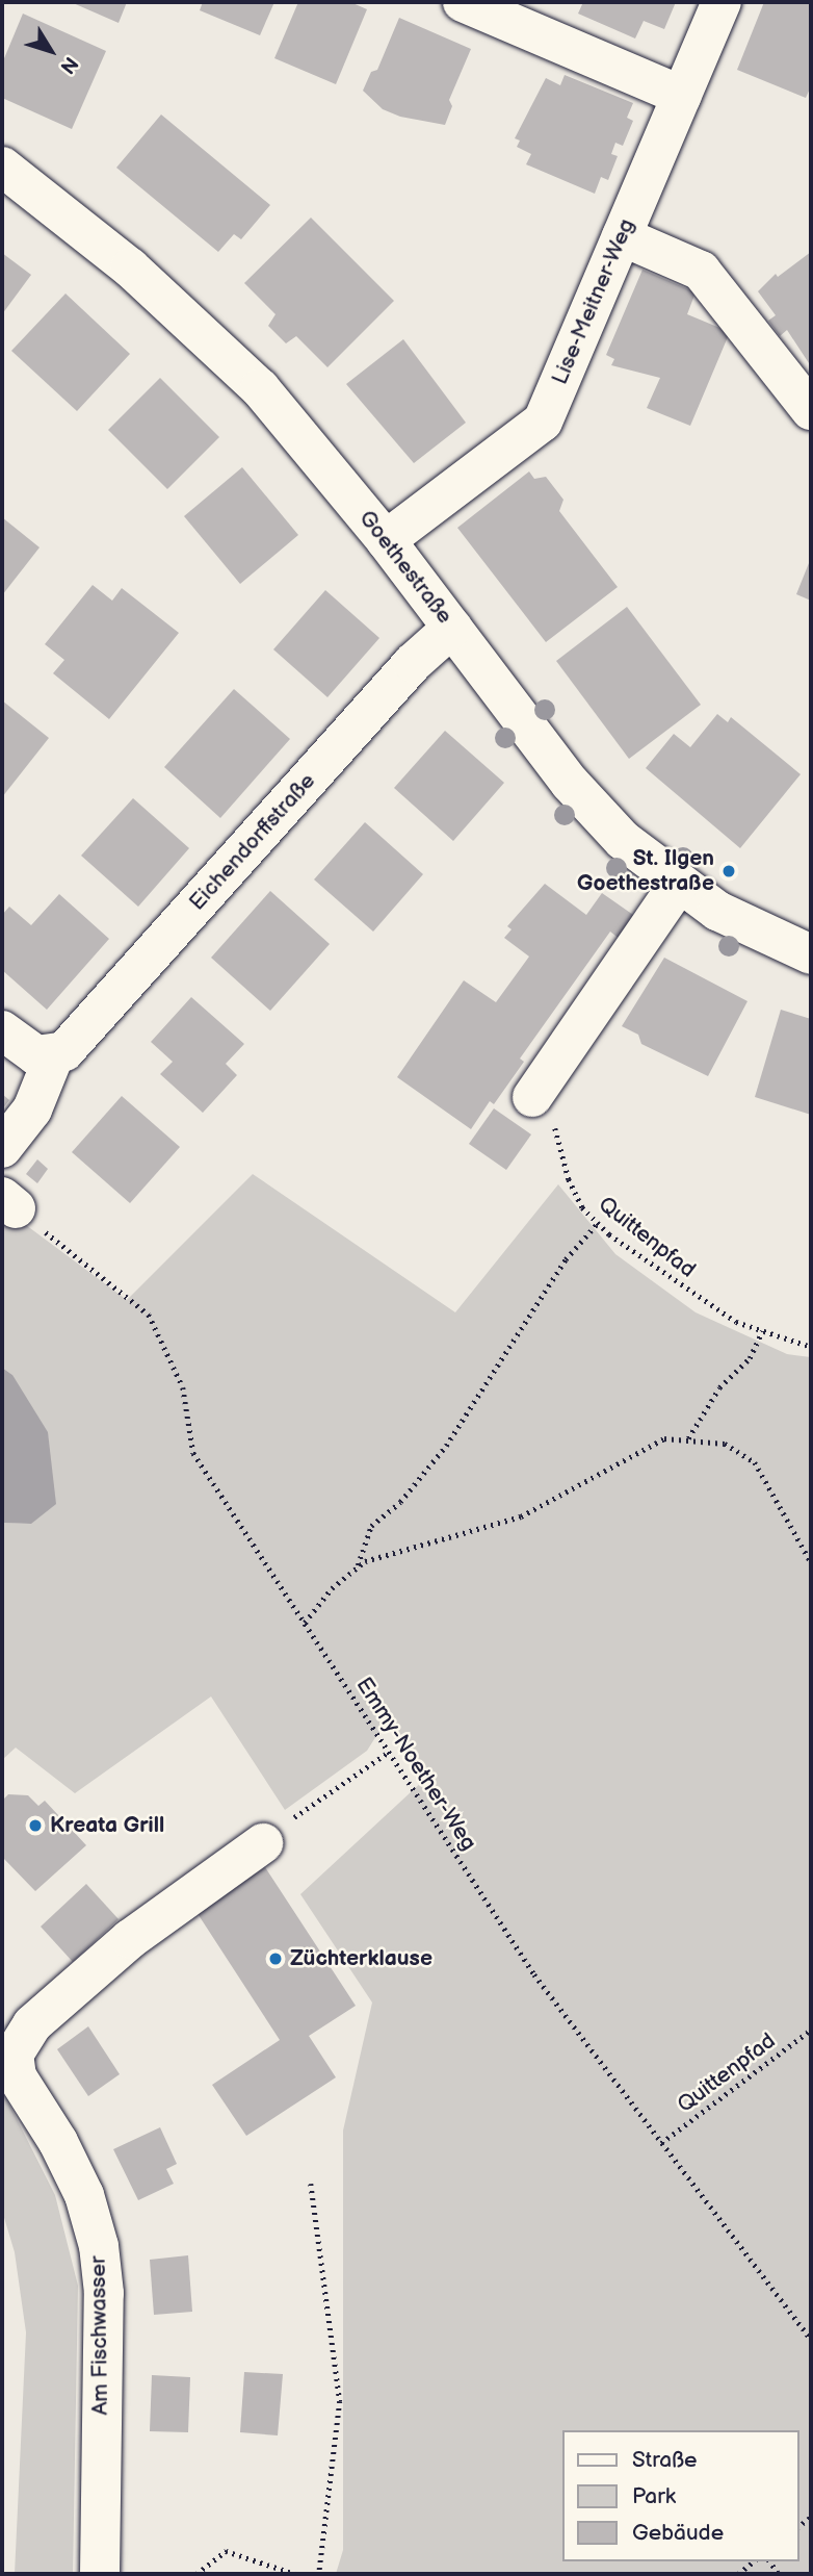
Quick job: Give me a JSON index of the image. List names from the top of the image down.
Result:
{
  "streets": {
    "street": [
      "Lise-Meitner-Weg",
      "Goethestraße",
      "Eichendorffstraße",
      "Am Fischwasser"
    ],
    "path": ["Quittenpfad", "Emmy-Noether-Weg"]
  },
  "crossings": [
    ["Lise-Meitner-Weg", "Goethestraße"],
    ["Goethestraße", "Eichendorffstraße"],
    ["Quittenpfad", "Emmy-Noether-Weg"]
  ],
  "places": ["St. Ilgen Goethestraße", "Kreata Grill", "Züchterklause"],
  "legend": ["Straße", "Park", "Gebäude"],
  "north": "bottom right"
}
